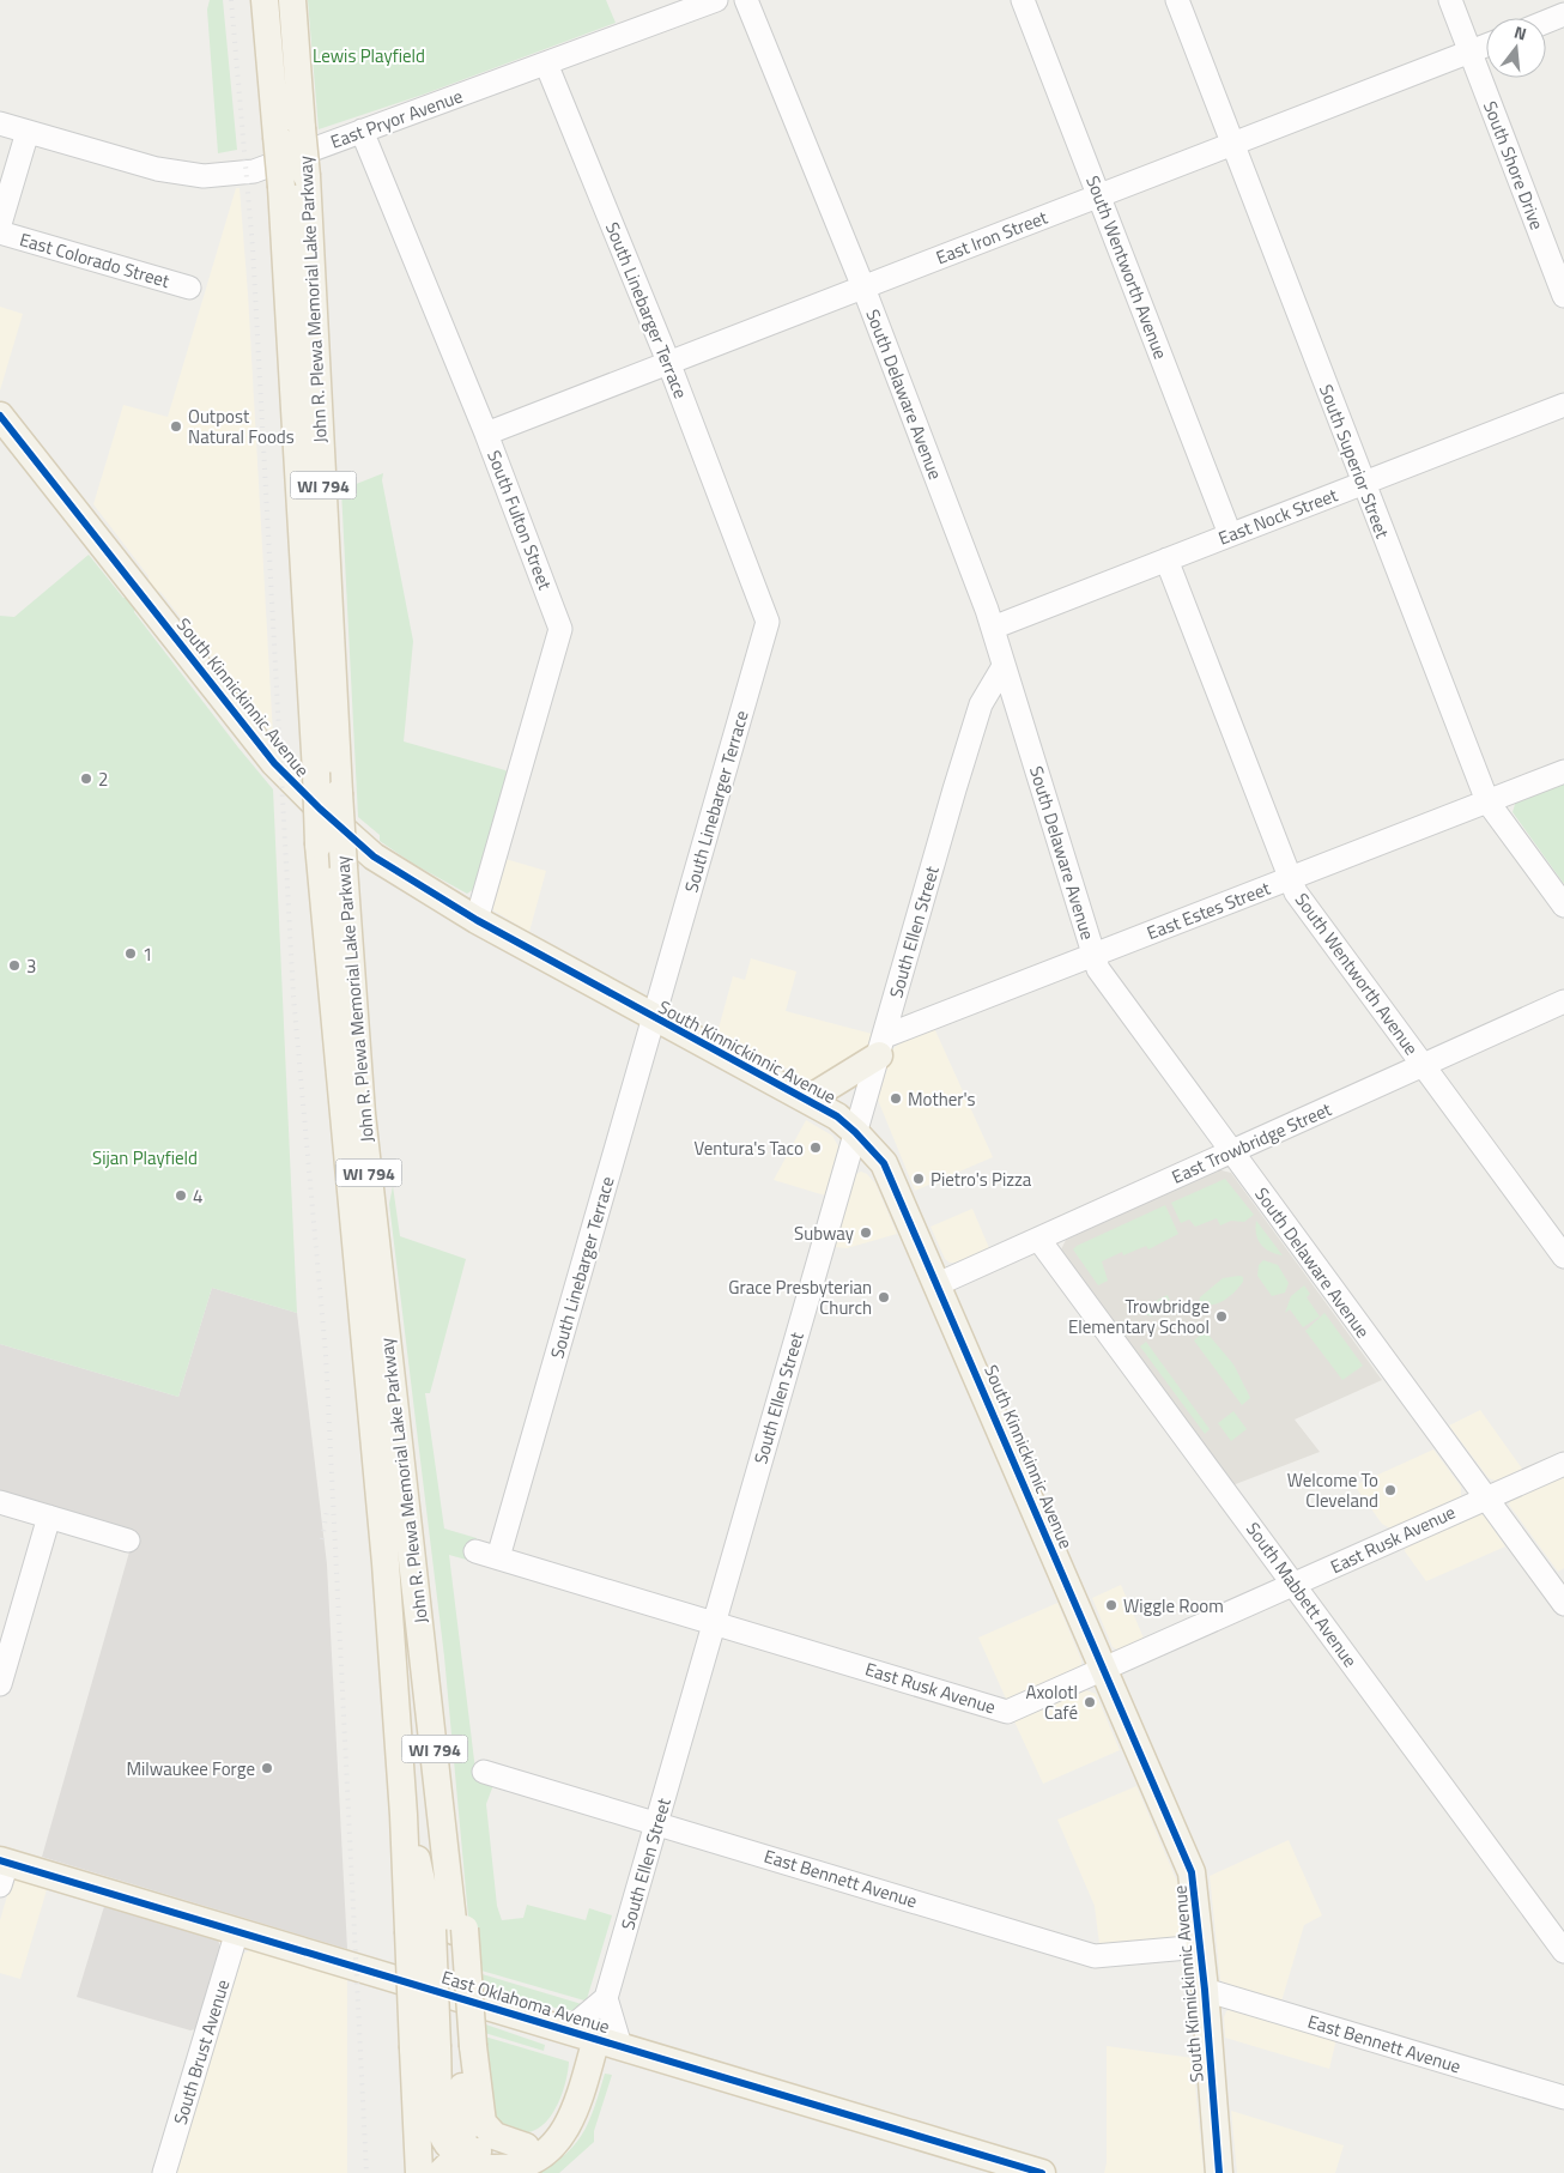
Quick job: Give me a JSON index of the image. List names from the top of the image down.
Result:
{
  "streets": {
    "main road": [
      "John R. Plewa Memorial Lake Parkway",
      "WI 794",
      "South Kinnickinnic Avenue",
      "East Oklahoma Avenue"
    ],
    "street": [
      "East Pryor Avenue",
      "South Shore Drive",
      "East Iron Street",
      "East Colorado Street",
      "South Wentworth Avenue",
      "South Linebarger Terrace",
      "South Delaware Avenue",
      "South Superior Street",
      "East Nock Street",
      "South Fulton Street",
      "East Estes Street",
      "South Ellen Street",
      "East Trowbridge Street",
      "East Rusk Avenue",
      "South Mabbett Avenue",
      "East Bennett Avenue",
      "South Brust Avenue"
    ]
  },
  "crossings": [
    ["East Pryor Avenue", "South Linebarger Terrace"],
    ["East Pryor Avenue", "South Fulton Street"],
    ["South Shore Drive", "East Iron Street"],
    ["East Iron Street", "South Wentworth Avenue"],
    ["East Iron Street", "South Linebarger Terrace"],
    ["East Iron Street", "South Delaware Avenue"],
    ["East Iron Street", "South Superior Street"],
    ["East Iron Street", "South Fulton Street"],
    ["South Wentworth Avenue", "East Nock Street"],
    ["South Wentworth Avenue", "East Estes Street"],
    ["South Wentworth Avenue", "East Trowbridge Street"],
    ["South Linebarger Terrace", "South Kinnickinnic Avenue"],
    ["South Linebarger Terrace", "East Rusk Avenue"],
    ["South Delaware Avenue", "East Nock Street"],
    ["South Delaware Avenue", "East Estes Street"],
    ["South Delaware Avenue", "South Ellen Street"],
    ["South Delaware Avenue", "East Trowbridge Street"],
    ["South Delaware Avenue", "East Rusk Avenue"],
    ["South Superior Street", "East Nock Street"],
    ["South Superior Street", "East Estes Street"],
    ["South Fulton Street", "South Kinnickinnic Avenue"],
    ["South Kinnickinnic Avenue", "South Ellen Street"],
    ["South Kinnickinnic Avenue", "East Trowbridge Street"],
    ["South Kinnickinnic Avenue", "East Rusk Avenue"],
    ["South Kinnickinnic Avenue", "East Bennett Avenue"],
    ["East Estes Street", "South Ellen Street"],
    ["South Ellen Street", "East Rusk Avenue"],
    ["South Ellen Street", "East Bennett Avenue"],
    ["East Trowbridge Street", "South Mabbett Avenue"],
    ["East Rusk Avenue", "South Mabbett Avenue"],
    ["East Oklahoma Avenue", "South Brust Avenue"]
  ],
  "parks": ["Lewis Playfield", "Sijan Playfield"],
  "places": [
    "Outpost Natural Foods",
    "2",
    "1",
    "3",
    "Mother's",
    "Ventura's Taco",
    "Pietro's Pizza",
    "4",
    "Subway",
    "Grace Presbyterian Church",
    "Trowbridge Elementary School",
    "Welcome To Cleveland",
    "Wiggle Room",
    "Axolotl Café",
    "Milwaukee Forge"
  ],
  "north": "top"
}
